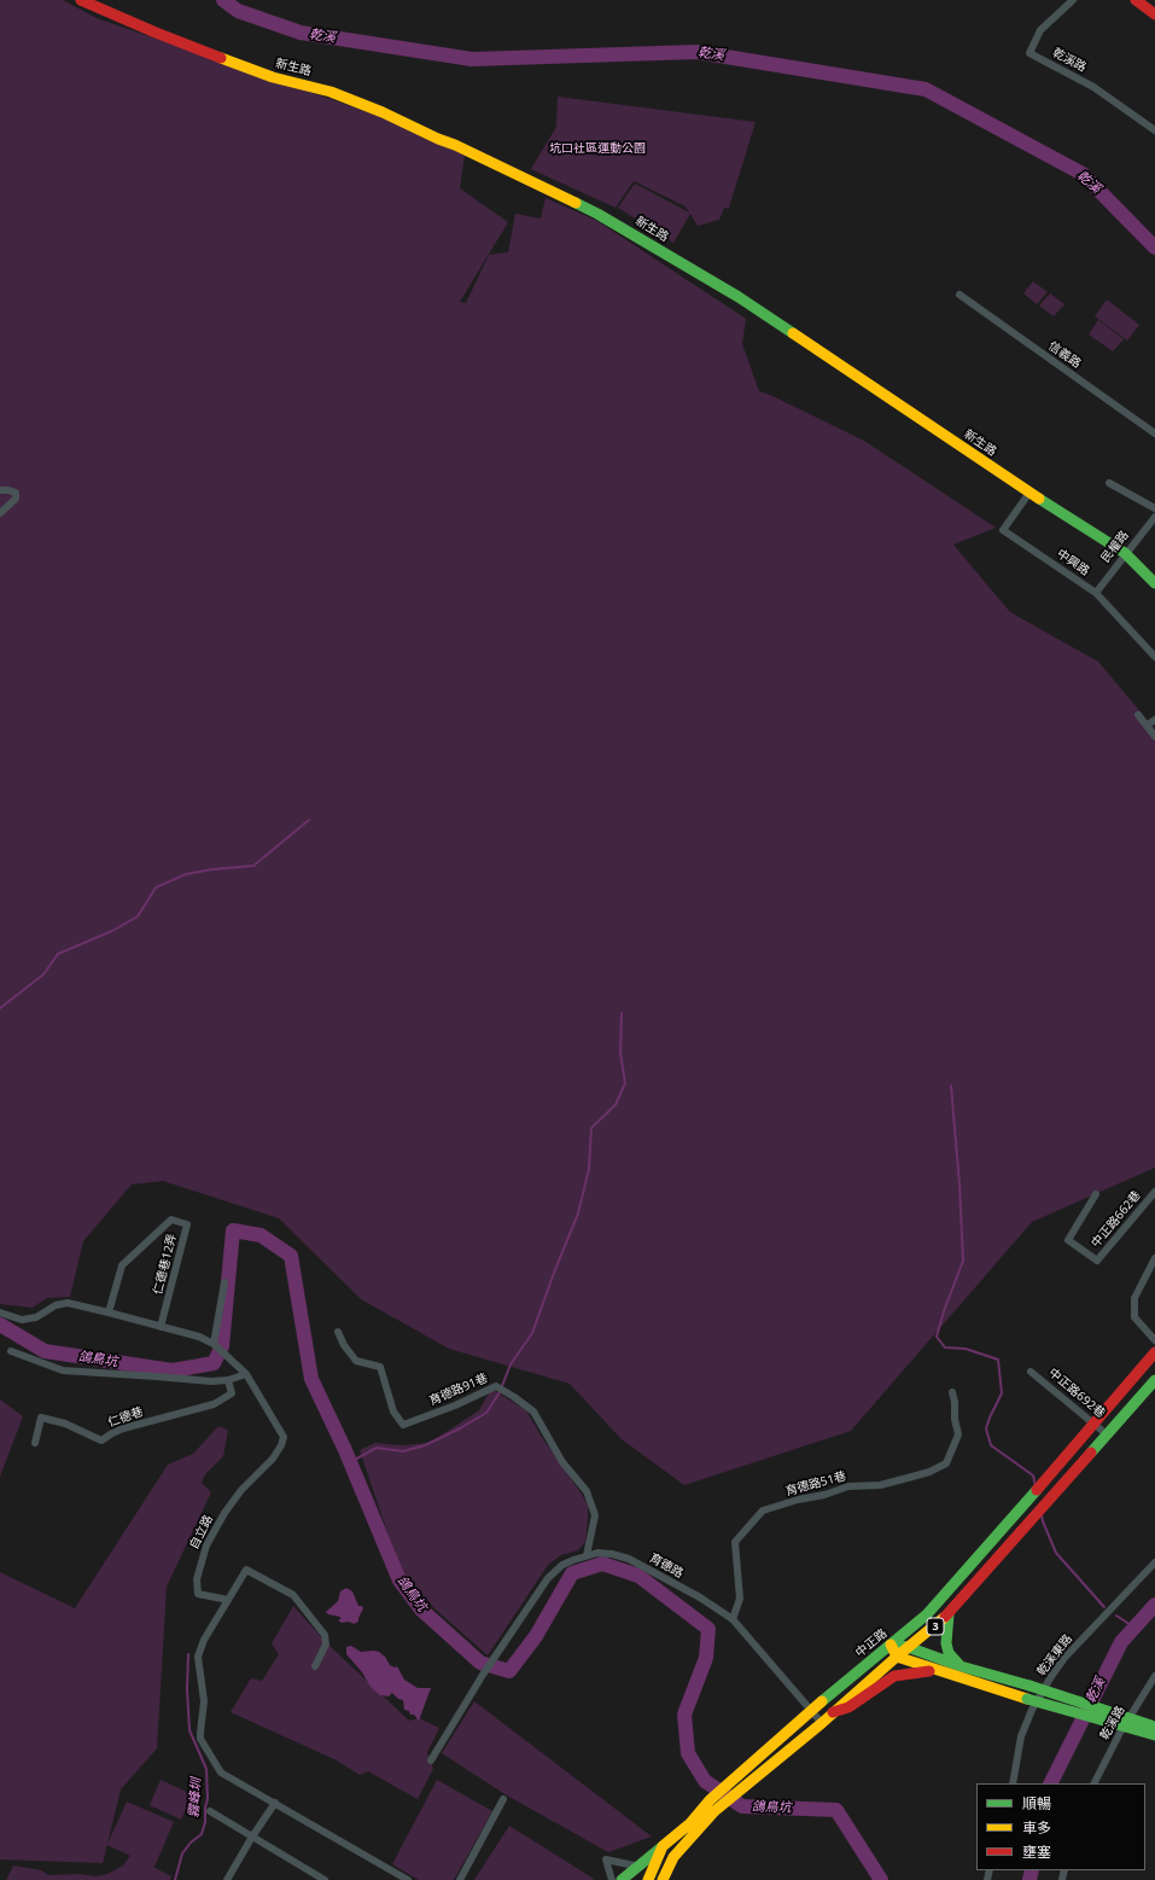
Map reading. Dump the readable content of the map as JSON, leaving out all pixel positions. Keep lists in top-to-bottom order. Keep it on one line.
{"streets":{"main road":["新生路","3","中正路"],"street":["乾溪路","信義路","民權路","中興路","中正路662巷","仁德巷12弄","育德路91巷","中正路692巷","仁德巷","育德路51巷","自立路","育德路","乾溪東路"]},"crossings":[["新生路","民權路"],["新生路","中興路"],["民權路","中興路"],["育德路91巷","育德路"],["中正路692巷","3"],["中正路692巷","中正路"],["育德路51巷","育德路"],["育德路","3"],["育德路","中正路"],["3","中正路"]],"water":["乾溪","鴿鳥坑","霧峰圳"],"parks":["坑口社區運動公園"],"legend":["順暢","車多","壅塞"]}
